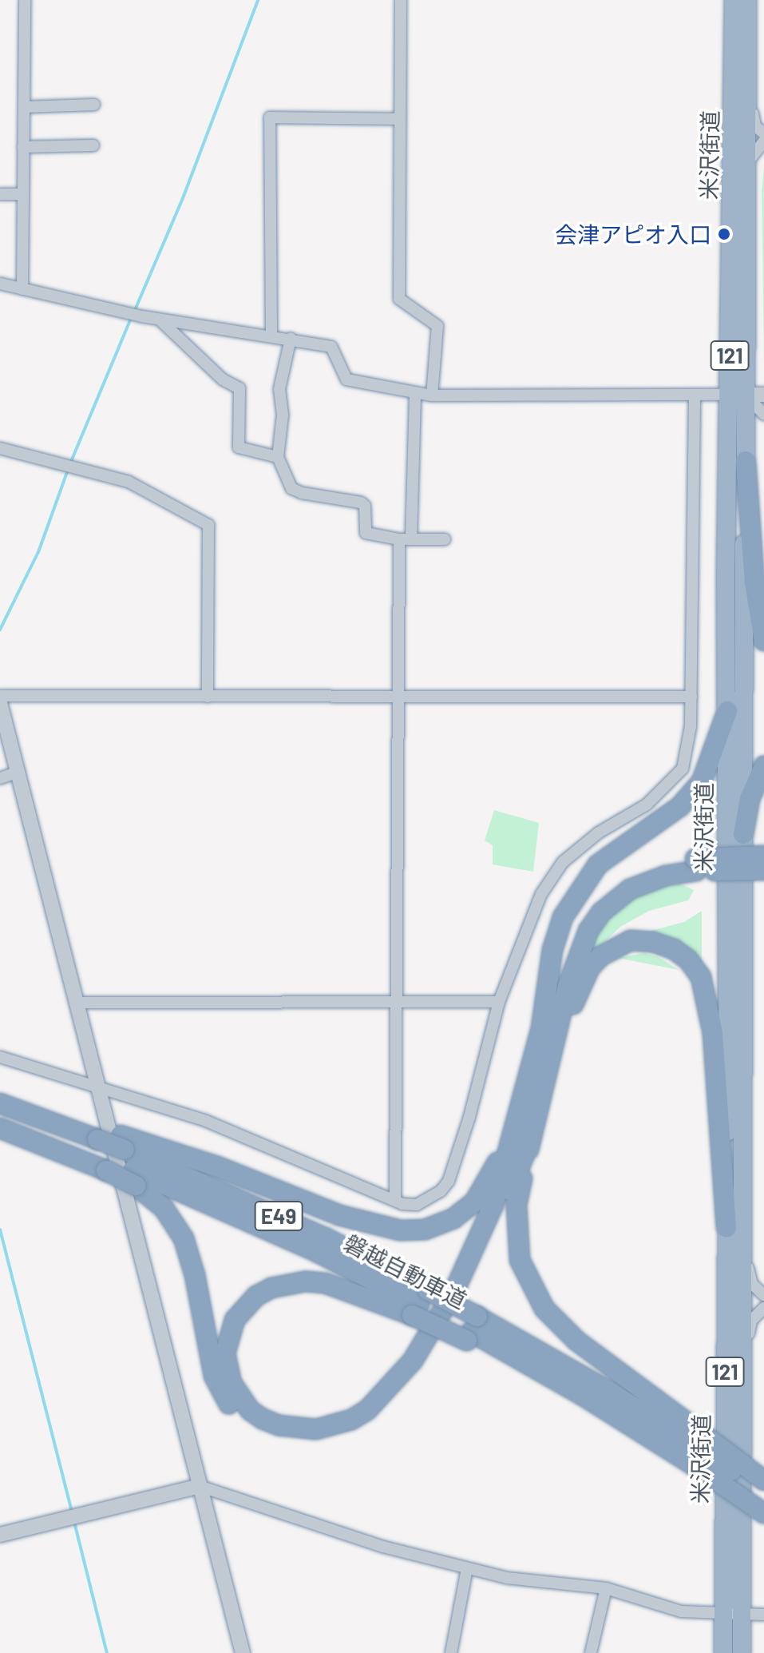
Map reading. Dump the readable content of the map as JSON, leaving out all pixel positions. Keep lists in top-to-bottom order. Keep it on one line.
{"streets":{"highway":["米沢街道","121","E49","磐越自動車道"]},"places":["会津アピオ入口"]}
